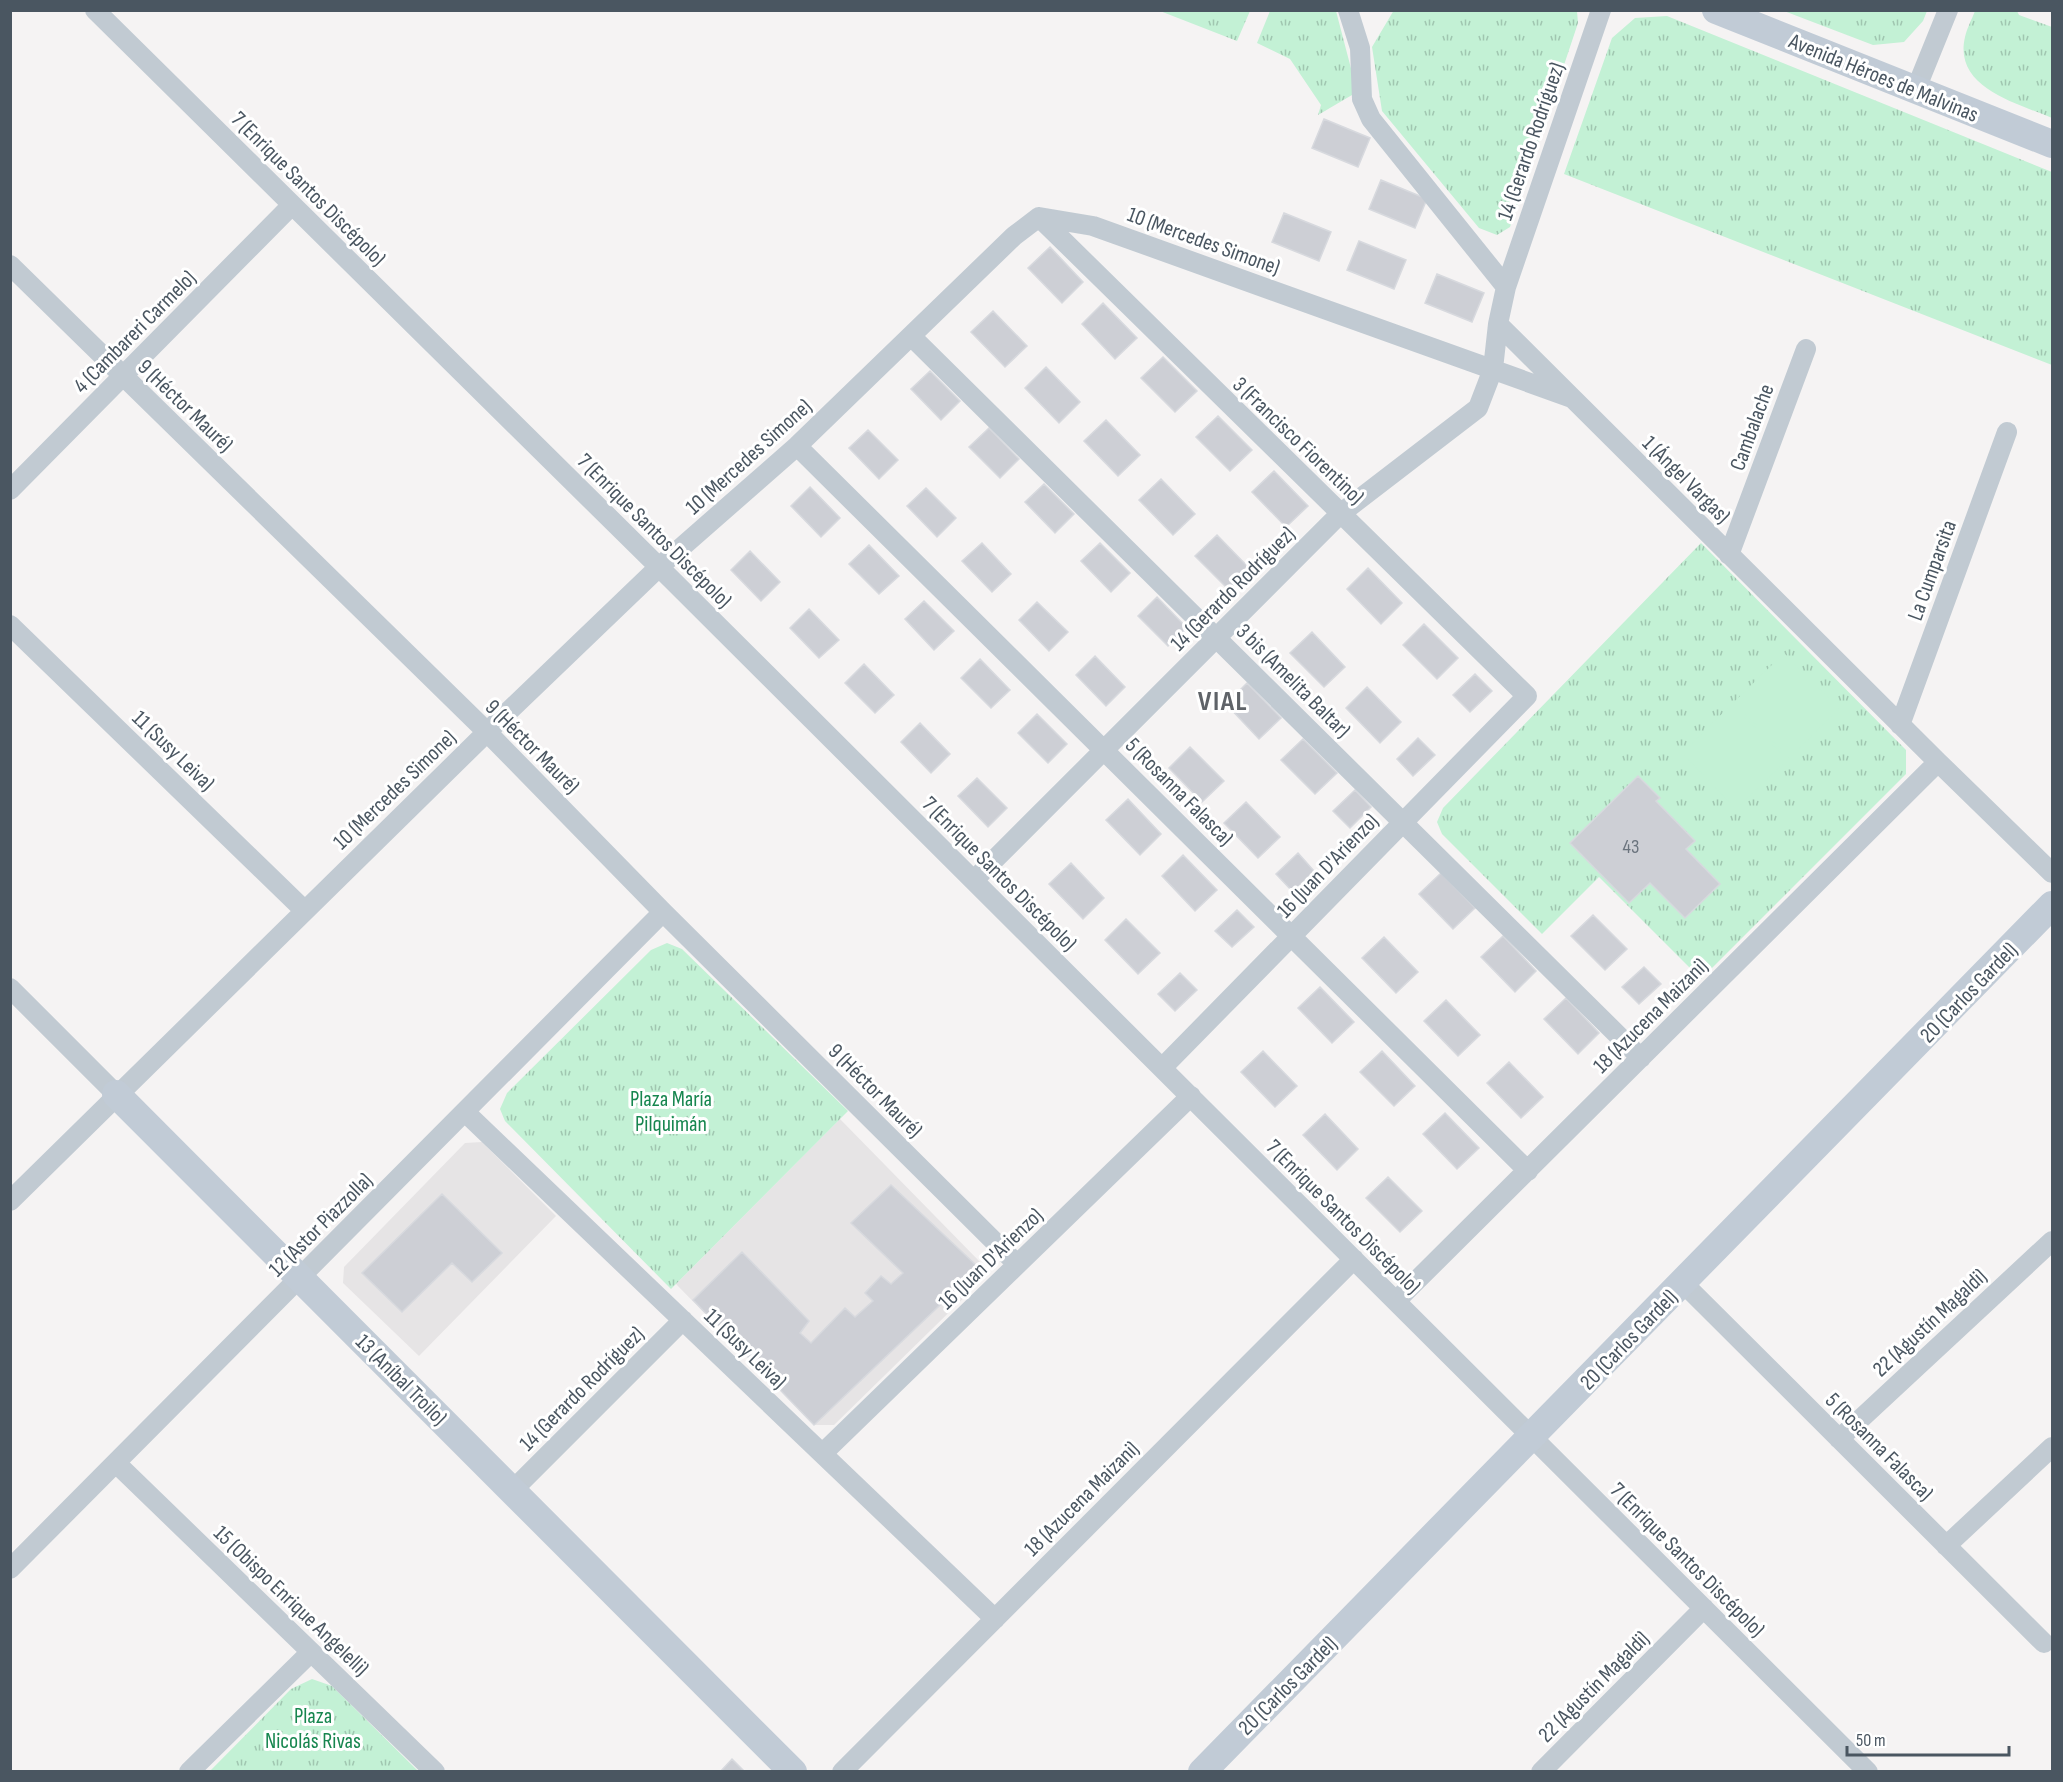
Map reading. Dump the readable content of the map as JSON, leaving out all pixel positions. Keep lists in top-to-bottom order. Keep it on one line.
{"streets":{"street":["Avenida Héroes de Malvinas","14 (Gerardo Rodríguez)","7 (Enrique Santos Discépolo)","10 (Mercedes Simone)","4 (Cambareri Carmelo)","9 (Héctor Mauré)","Cambalache","3 (Francisco Fiorentino)","1 (Ángel Vargas)","La Cumparsita","3 bis (Amelita Baltar)","11 (Susy Leiva)","5 (Rosanna Falasca)","16 (Juan D'Arienzo)","20 (Carlos Gardel)","18 (Azucena Maizani)","12 (Astor Piazzolla)","22 (Agustín Magaldi)","13 (Aníbal Troilo)","15 (Obispo Enrique Angelelli)"]},"crossings":[["14 (Gerardo Rodríguez)","7 (Enrique Santos Discépolo)"],["14 (Gerardo Rodríguez)","10 (Mercedes Simone)"],["14 (Gerardo Rodríguez)","3 (Francisco Fiorentino)"],["14 (Gerardo Rodríguez)","1 (Ángel Vargas)"],["14 (Gerardo Rodríguez)","3 bis (Amelita Baltar)"],["14 (Gerardo Rodríguez)","11 (Susy Leiva)"],["14 (Gerardo Rodríguez)","5 (Rosanna Falasca)"],["14 (Gerardo Rodríguez)","13 (Aníbal Troilo)"],["7 (Enrique Santos Discépolo)","10 (Mercedes Simone)"],["7 (Enrique Santos Discépolo)","4 (Cambareri Carmelo)"],["7 (Enrique Santos Discépolo)","16 (Juan D'Arienzo)"],["7 (Enrique Santos Discépolo)","20 (Carlos Gardel)"],["7 (Enrique Santos Discépolo)","18 (Azucena Maizani)"],["7 (Enrique Santos Discépolo)","22 (Agustín Magaldi)"],["10 (Mercedes Simone)","9 (Héctor Mauré)"],["10 (Mercedes Simone)","3 (Francisco Fiorentino)"],["10 (Mercedes Simone)","1 (Ángel Vargas)"],["10 (Mercedes Simone)","3 bis (Amelita Baltar)"],["10 (Mercedes Simone)","11 (Susy Leiva)"],["10 (Mercedes Simone)","5 (Rosanna Falasca)"],["10 (Mercedes Simone)","13 (Aníbal Troilo)"],["4 (Cambareri Carmelo)","9 (Héctor Mauré)"],["9 (Héctor Mauré)","16 (Juan D'Arienzo)"],["9 (Héctor Mauré)","12 (Astor Piazzolla)"],["Cambalache","1 (Ángel Vargas)"],["3 (Francisco Fiorentino)","16 (Juan D'Arienzo)"],["1 (Ángel Vargas)","La Cumparsita"],["1 (Ángel Vargas)","18 (Azucena Maizani)"],["3 bis (Amelita Baltar)","16 (Juan D'Arienzo)"],["3 bis (Amelita Baltar)","18 (Azucena Maizani)"],["11 (Susy Leiva)","16 (Juan D'Arienzo)"],["11 (Susy Leiva)","18 (Azucena Maizani)"],["11 (Susy Leiva)","12 (Astor Piazzolla)"],["5 (Rosanna Falasca)","16 (Juan D'Arienzo)"],["5 (Rosanna Falasca)","20 (Carlos Gardel)"],["5 (Rosanna Falasca)","18 (Azucena Maizani)"],["5 (Rosanna Falasca)","22 (Agustín Magaldi)"],["12 (Astor Piazzolla)","13 (Aníbal Troilo)"],["12 (Astor Piazzolla)","15 (Obispo Enrique Angelelli)"]],"districts":["VIAL"],"parks":["Plaza María Pilquimán","Plaza Nicolás Rivas"],"house_numbers":["43"],"scale_bar":"50 m"}
